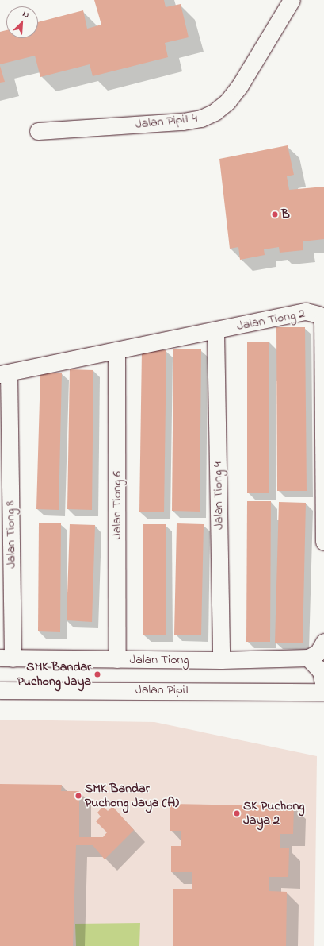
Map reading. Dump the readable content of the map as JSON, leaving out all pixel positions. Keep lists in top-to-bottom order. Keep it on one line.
{"streets":{"street":["Jalan Pipit 4","Jalan Tiong 2","Jalan Tiong 4","Jalan Tiong 6","Jalan Tiong 8","Jalan Tiong","Jalan Pipit"]},"crossings":[["Jalan Tiong 2","Jalan Tiong 4"],["Jalan Tiong 2","Jalan Tiong 6"],["Jalan Tiong 2","Jalan Tiong 8"],["Jalan Tiong 4","Jalan Tiong"],["Jalan Tiong 6","Jalan Tiong"],["Jalan Tiong 8","Jalan Tiong"]],"places":["B","SMK Bandar Puchong Jaya","SMK Bandar Puchong Jaya (A)","SK Puchong Jaya 2"],"north":"top right"}
